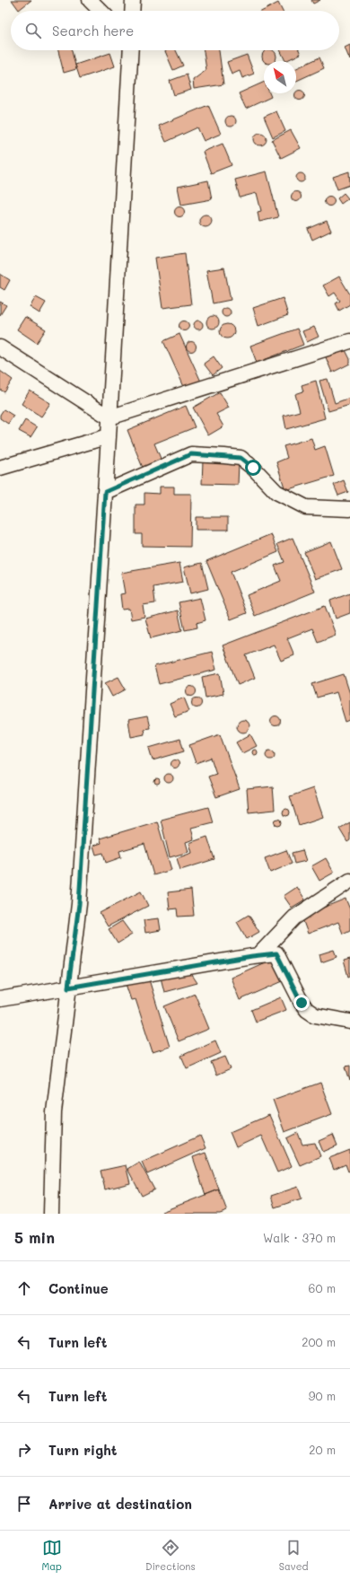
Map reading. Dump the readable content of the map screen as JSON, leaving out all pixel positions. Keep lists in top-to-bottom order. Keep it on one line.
{"north":"top left","page":{"search":"Search here","heading":["5 min","Walk · 370 m"],"list":[["Continue","60 m"],["Turn left","200 m"],["Turn left","90 m"],["Turn right","20 m"],"Arrive at destination"],"nav":["Map","Directions","Saved"]}}
